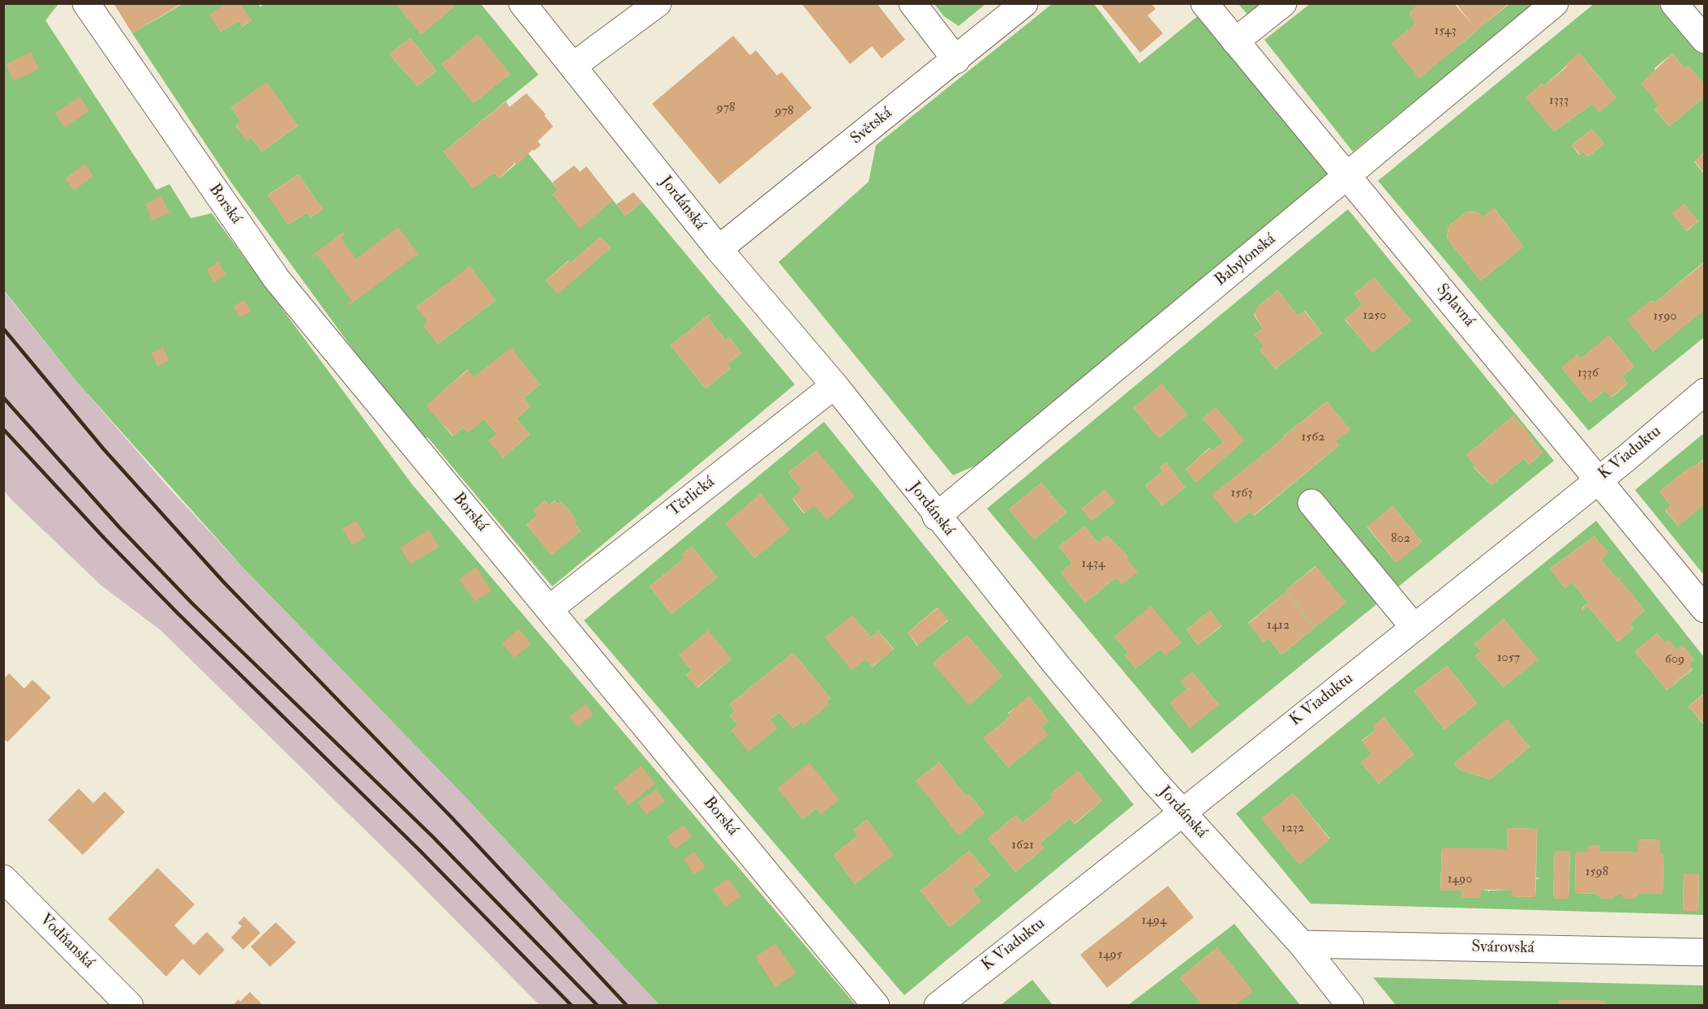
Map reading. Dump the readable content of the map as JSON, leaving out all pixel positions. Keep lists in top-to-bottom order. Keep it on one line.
{"streets":{"street":["Světská","Jordánská","Borská","Babylonská","Splavná","K Viaduktu","Těrlická","Vodňanská","Svárovská"]},"crossings":[["Světská","Jordánská"],["Jordánská","Babylonská"],["Jordánská","K Viaduktu"],["Jordánská","Těrlická"],["Jordánská","Svárovská"],["Borská","Těrlická"],["Babylonská","Splavná"],["Splavná","K Viaduktu"]],"house_numbers":["1543","1333","978","978","1250","1590","1336","1562","1563","802","1434","1412","1057","609","1232","1621","1598","1490","1494","1495"]}
